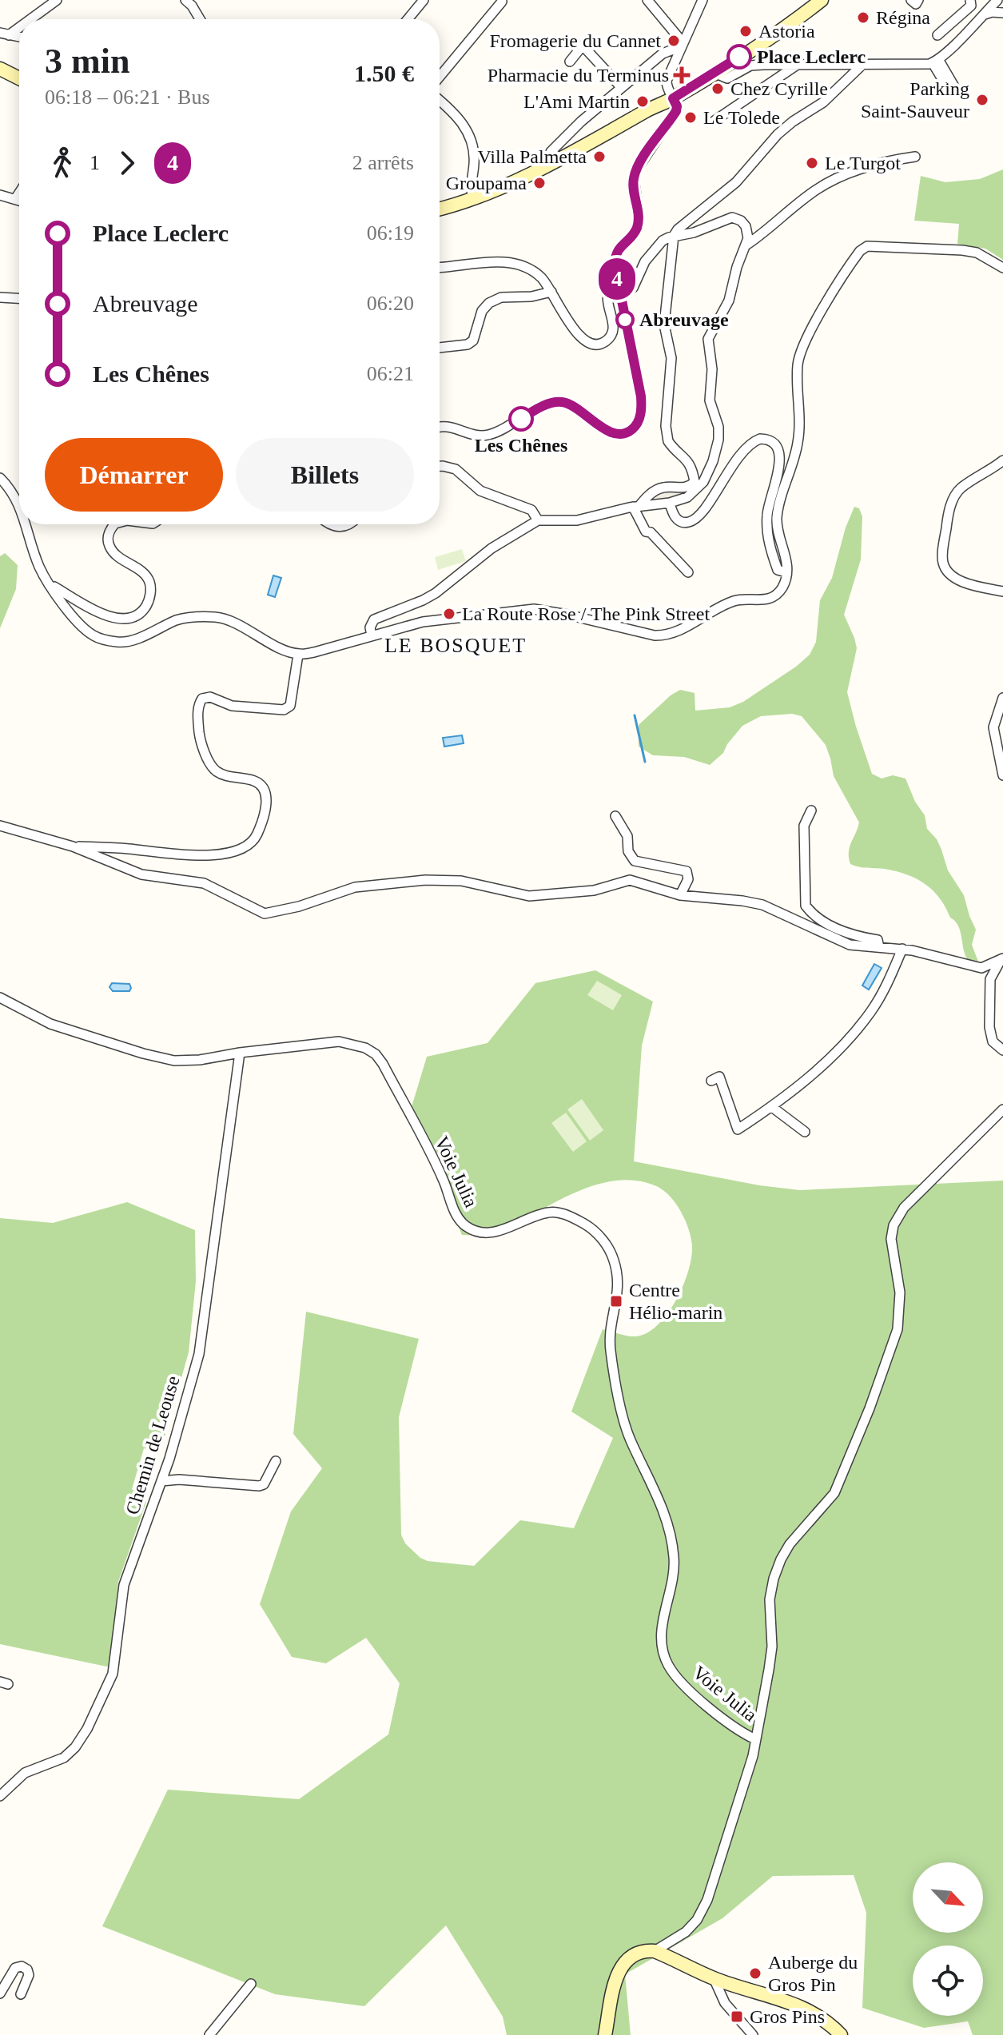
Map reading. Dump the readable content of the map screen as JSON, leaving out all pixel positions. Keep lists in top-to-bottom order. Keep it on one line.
{"streets":{"street":["Voie Julia","Chemin de Leouse"]},"crossings":[["Voie Julia","Chemin de Leouse"]],"districts":["LE BOSQUET"],"places":{"other":["Régina","Astoria","Fromagerie du Cannet","Place Leclerc","Chez Cyrille","Parking Saint-Sauveur","L'Ami Martin","Le Tolede","Villa Palmetta","Le Turgot","Groupama","Abreuvage","Les Chênes","La Route Rose / The Pink Street","Auberge du Gros Pin"],"health":["Pharmacie du Terminus"],"transit":["Centre Hélio-marin","Gros Pins"]},"lines":["bus line 4"],"north":"bottom right","page":{"on_map":"4","heading":["3 min","06:18 – 06:21 · Bus","1.50 €"],"legs":["1","4","2 arrêts"],"list":[{"name":"Place Leclerc","value":"06:19"},{"name":"Abreuvage","value":"06:20"},{"name":"Les Chênes","value":"06:21"}],"buttons":["Démarrer","Billets"]}}
